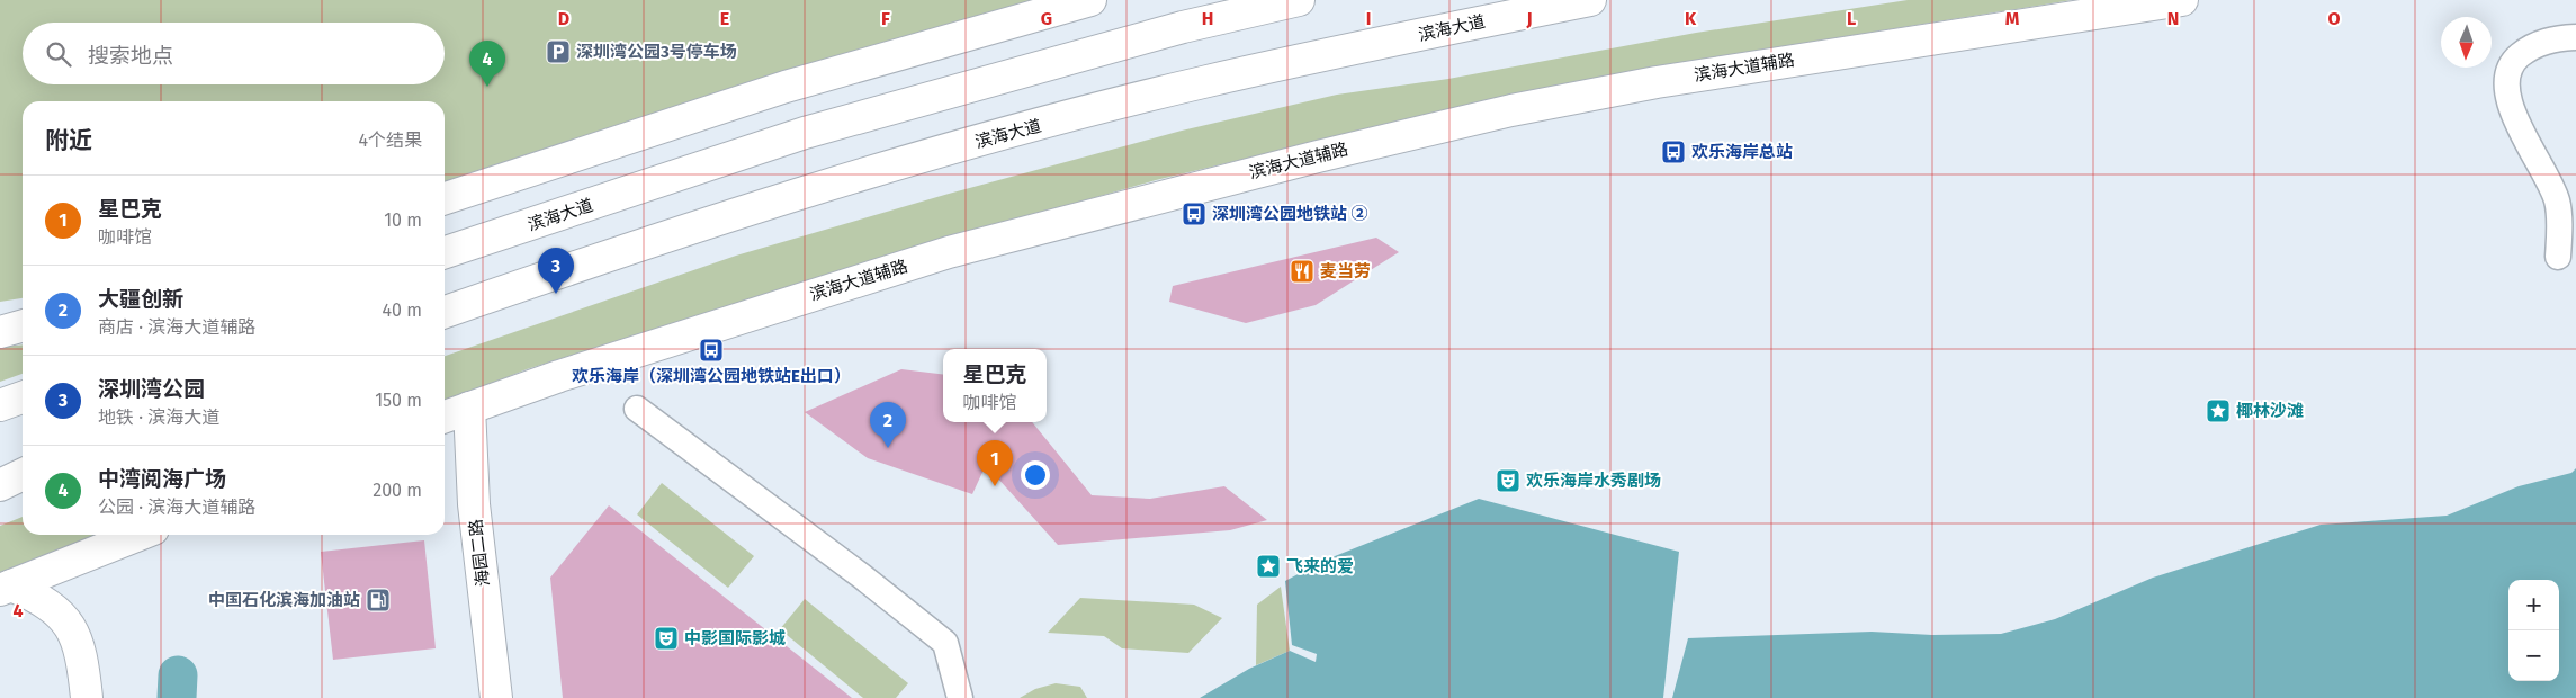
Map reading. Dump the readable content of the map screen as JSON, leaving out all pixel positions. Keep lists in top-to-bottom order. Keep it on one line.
{"streets":{"main road":["滨海大道","滨海大道辅路","海园二路"]},"crossings":[["滨海大道辅路","海园二路"]],"places":{"parking":["深圳湾公园3号停车场"],"bus stop":["欢乐海岸总站","深圳湾公园地铁站 ②","欢乐海岸（深圳湾公园地铁站E出口）"],"restaurant":["麦当劳"],"place":["椰林沙滩","飞来的爱"],"theatre":["欢乐海岸水秀剧场","中影国际影城"],"fuel station":["中国石化滨海加油站"]},"north":"bottom","page":{"search":"搜索地点","pins":["4","3","2","1"],"heading":["附近","4个结果"],"list":[{"mark":"1","name":"星巴克","note":"咖啡馆","value":"10 m"},{"mark":"2","name":"大疆创新","note":"商店 · 滨海大道辅路","value":"40 m"},{"mark":"3","name":"深圳湾公园","note":"地铁 · 滨海大道","value":"150 m"},{"mark":"4","name":"中湾阅海广场","note":"公园 · 滨海大道辅路","value":"200 m"}],"popup":["星巴克","咖啡馆"],"map_buttons":["+","−"]},"grid":{"columns":["D","E","F","G","H","I","J","K","L","M","N","O"],"rows":["4"]}}
